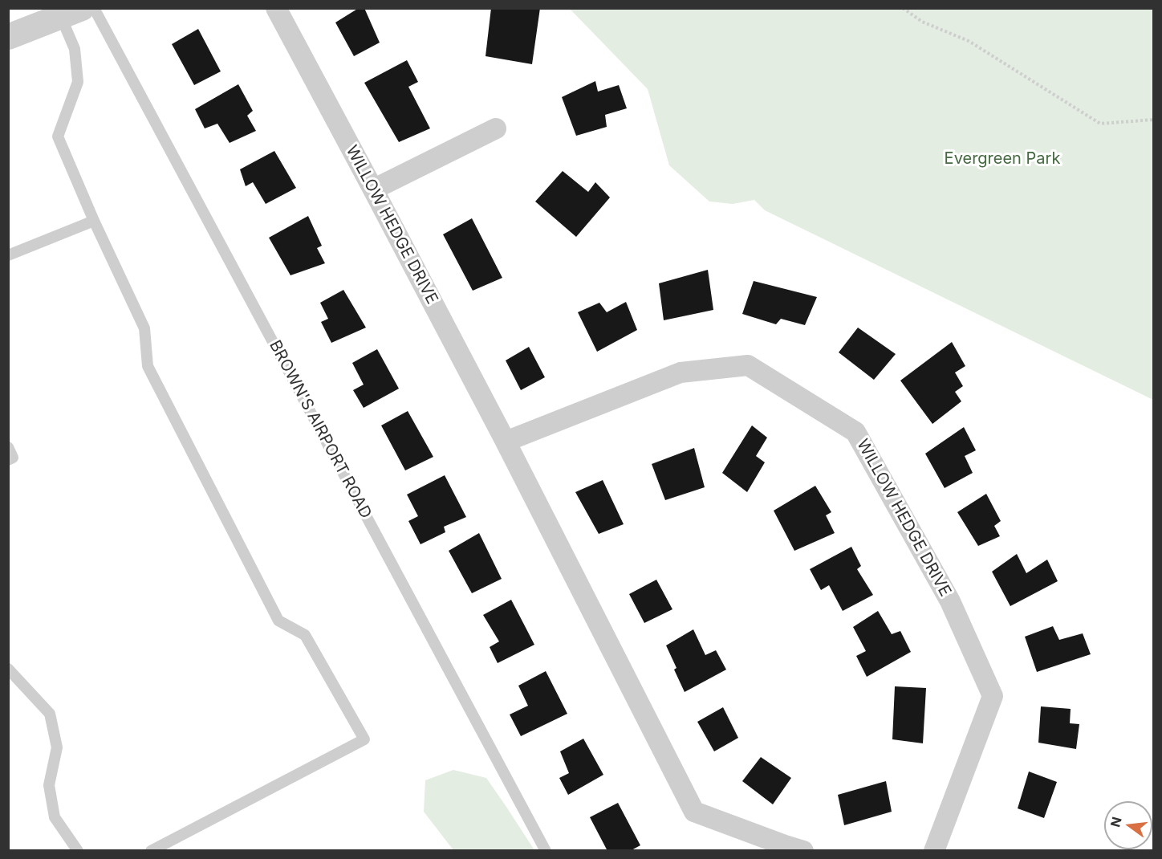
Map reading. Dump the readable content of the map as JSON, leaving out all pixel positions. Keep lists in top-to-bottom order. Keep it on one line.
{"streets":{"street":["WILLOW HEDGE DRIVE"],"lane":["BROWN'S AIRPORT ROAD"]},"parks":["Evergreen Park"],"north":"left"}
